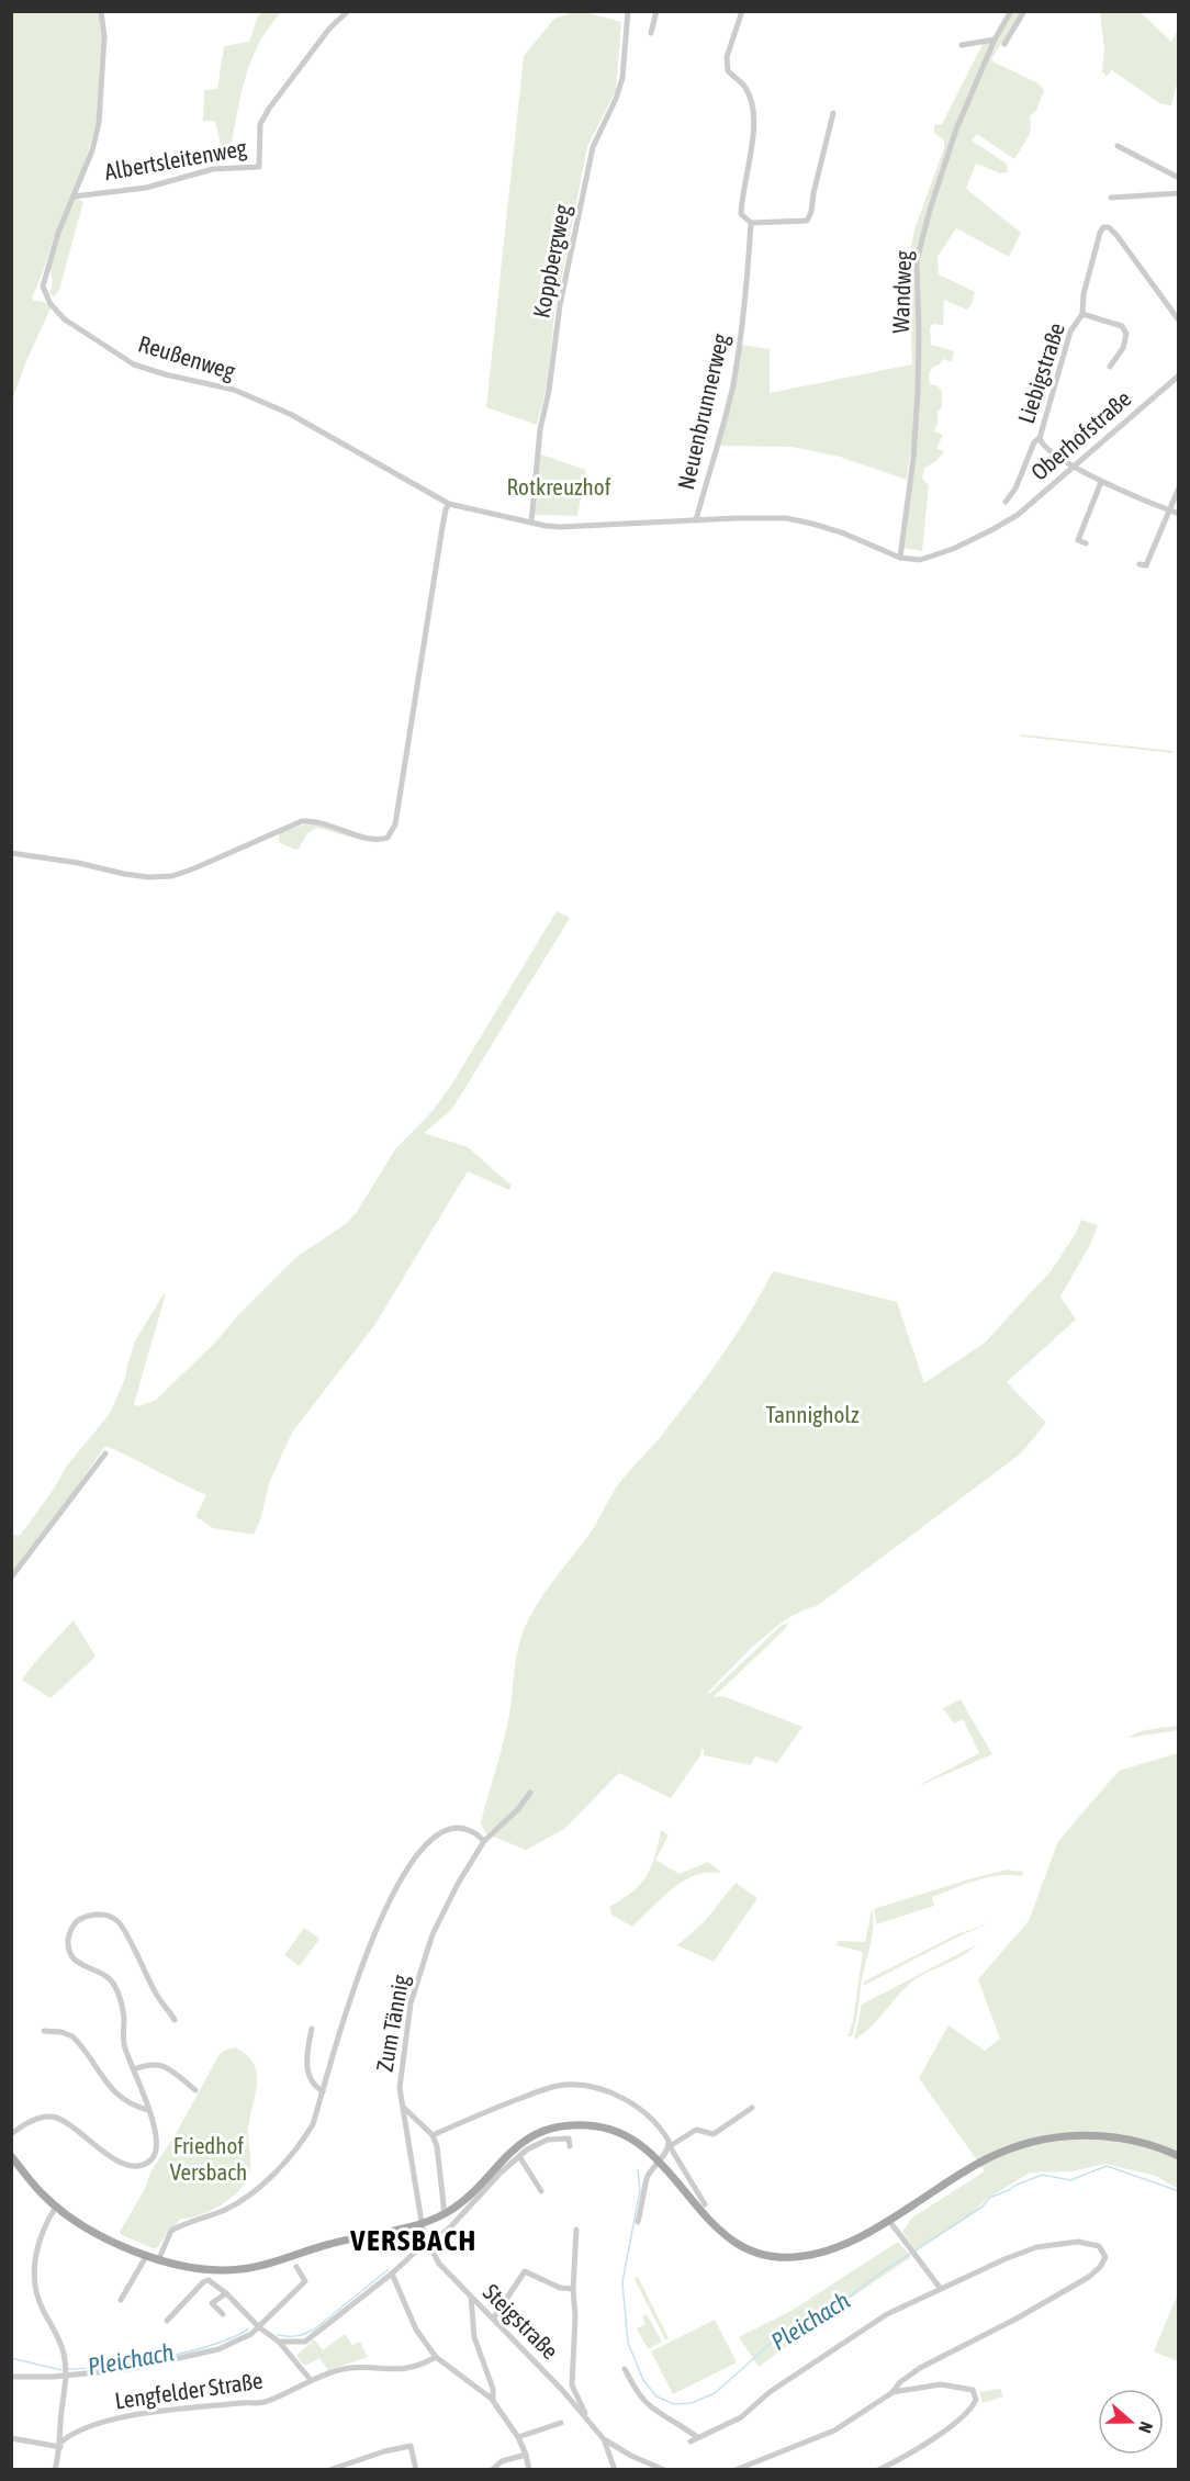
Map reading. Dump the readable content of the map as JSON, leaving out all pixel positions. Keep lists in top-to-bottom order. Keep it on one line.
{"streets":{"street":["Albertsleitenweg","Koppbergweg","Wandweg","Reußenweg","Liebigstraße","Neuenbrunnerweg","Oberhofstraße","Zum Tännig","Steigstraße","Lengfelder Straße"]},"crossings":[["Albertsleitenweg","Reußenweg"],["Wandweg","Oberhofstraße"],["Liebigstraße","Oberhofstraße"],["Zum Tännig","Steigstraße"]],"districts":["VERSBACH"],"water":["Pleichach"],"parks":["Rotkreuzhof","Tannigholz","Friedhof Versbach"],"north":"right"}
